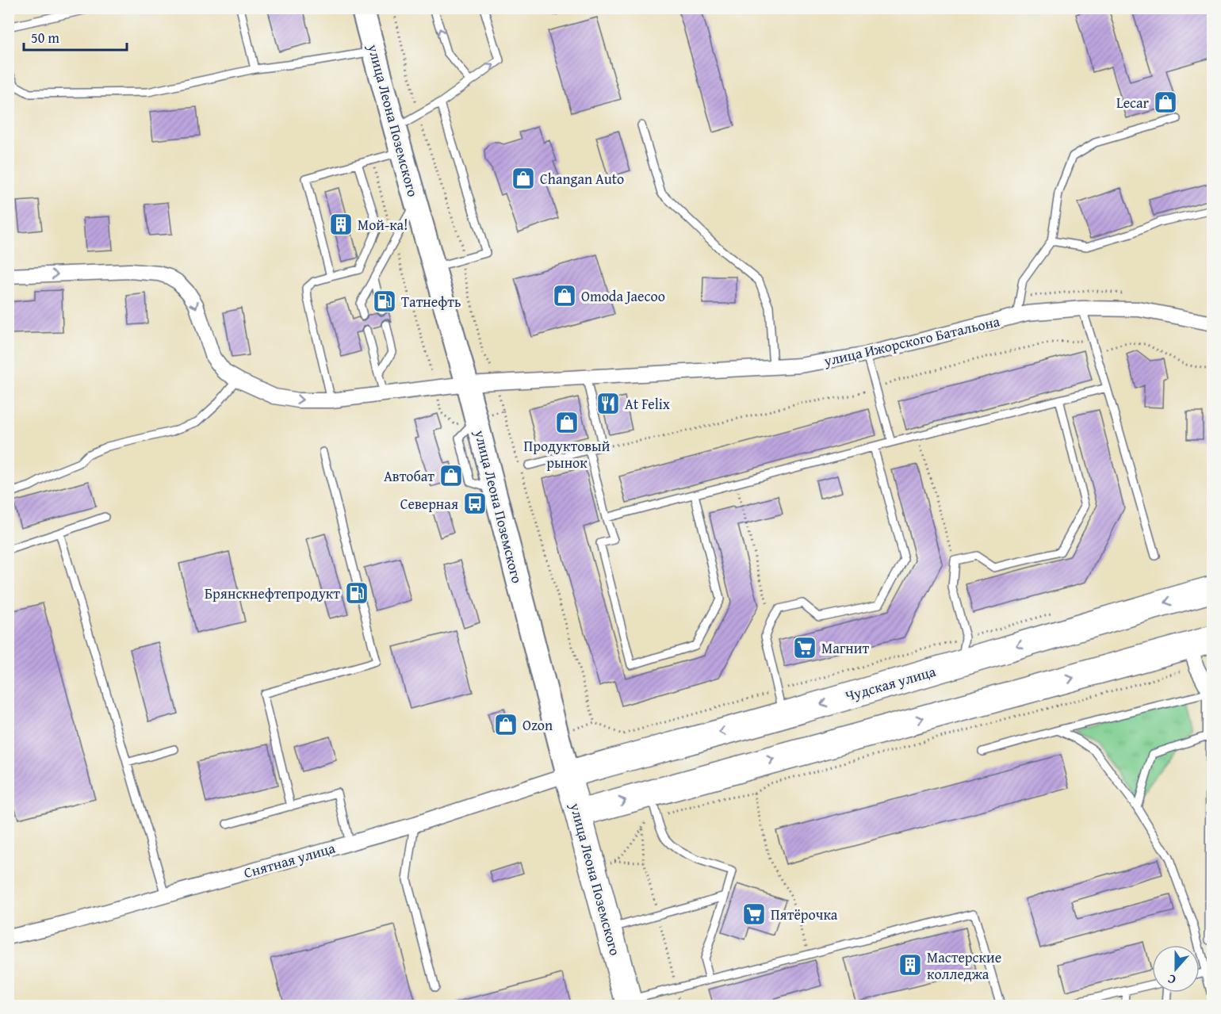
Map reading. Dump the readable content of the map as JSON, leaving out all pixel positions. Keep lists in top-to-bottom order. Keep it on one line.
{"streets":{"highway":["улица Леона Поземского","Чудская улица"],"street":["улица Ижорского Батальона","Снятная улица"]},"crossings":[["улица Леона Поземского","улица Ижорского Батальона"],["улица Леона Поземского","Чудская улица"],["улица Леона Поземского","Снятная улица"],["Чудская улица","Снятная улица"]],"places":{"shop":["Lecar","Changan Auto","Omoda Jaecoo","Продуктовый рынок","Автобат","Ozon"],"building":["Мой-ка!","Мастерские колледжа"],"fuel station":["Татнефть","Брянскнефтепродукт"],"restaurant":["At Felix"],"bus stop":["Северная"],"supermarket":["Магнит","Пятёрочка"]},"scale_bar":"50 m","north":"bottom"}
